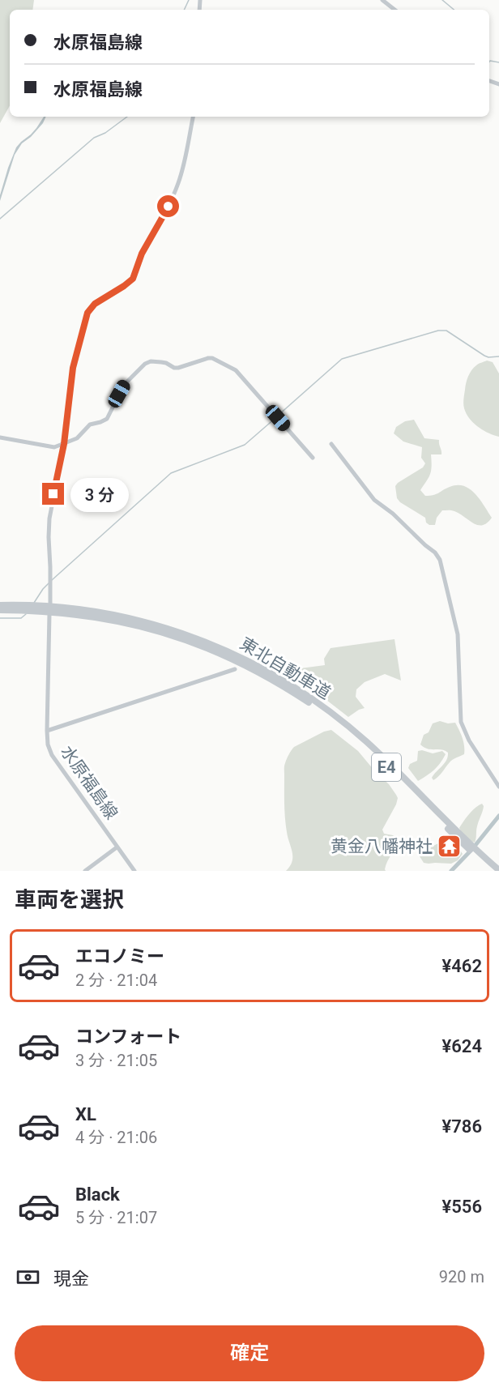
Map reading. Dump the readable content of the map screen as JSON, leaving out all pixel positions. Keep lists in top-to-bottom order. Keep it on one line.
{"streets":{"highway":["東北自動車道","E4"],"street":["水原福島線"]},"crossings":[["東北自動車道","水原福島線"]],"places":{"temple":["黄金八幡神社"]},"page":{"banner":["水原福島線","水原福島線"],"bubble":"3 分","heading":"車両を選択","list":[{"name":"エコノミー","note":"2 分 · 21:04","value":"¥462"},{"name":"コンフォート","note":"3 分 · 21:05","value":"¥624"},{"name":"XL","note":"4 分 · 21:06","value":"¥786"},{"name":"Black","note":"5 分 · 21:07","value":"¥556"}],"pay":["現金","920 m"],"buttons":"確定"}}
